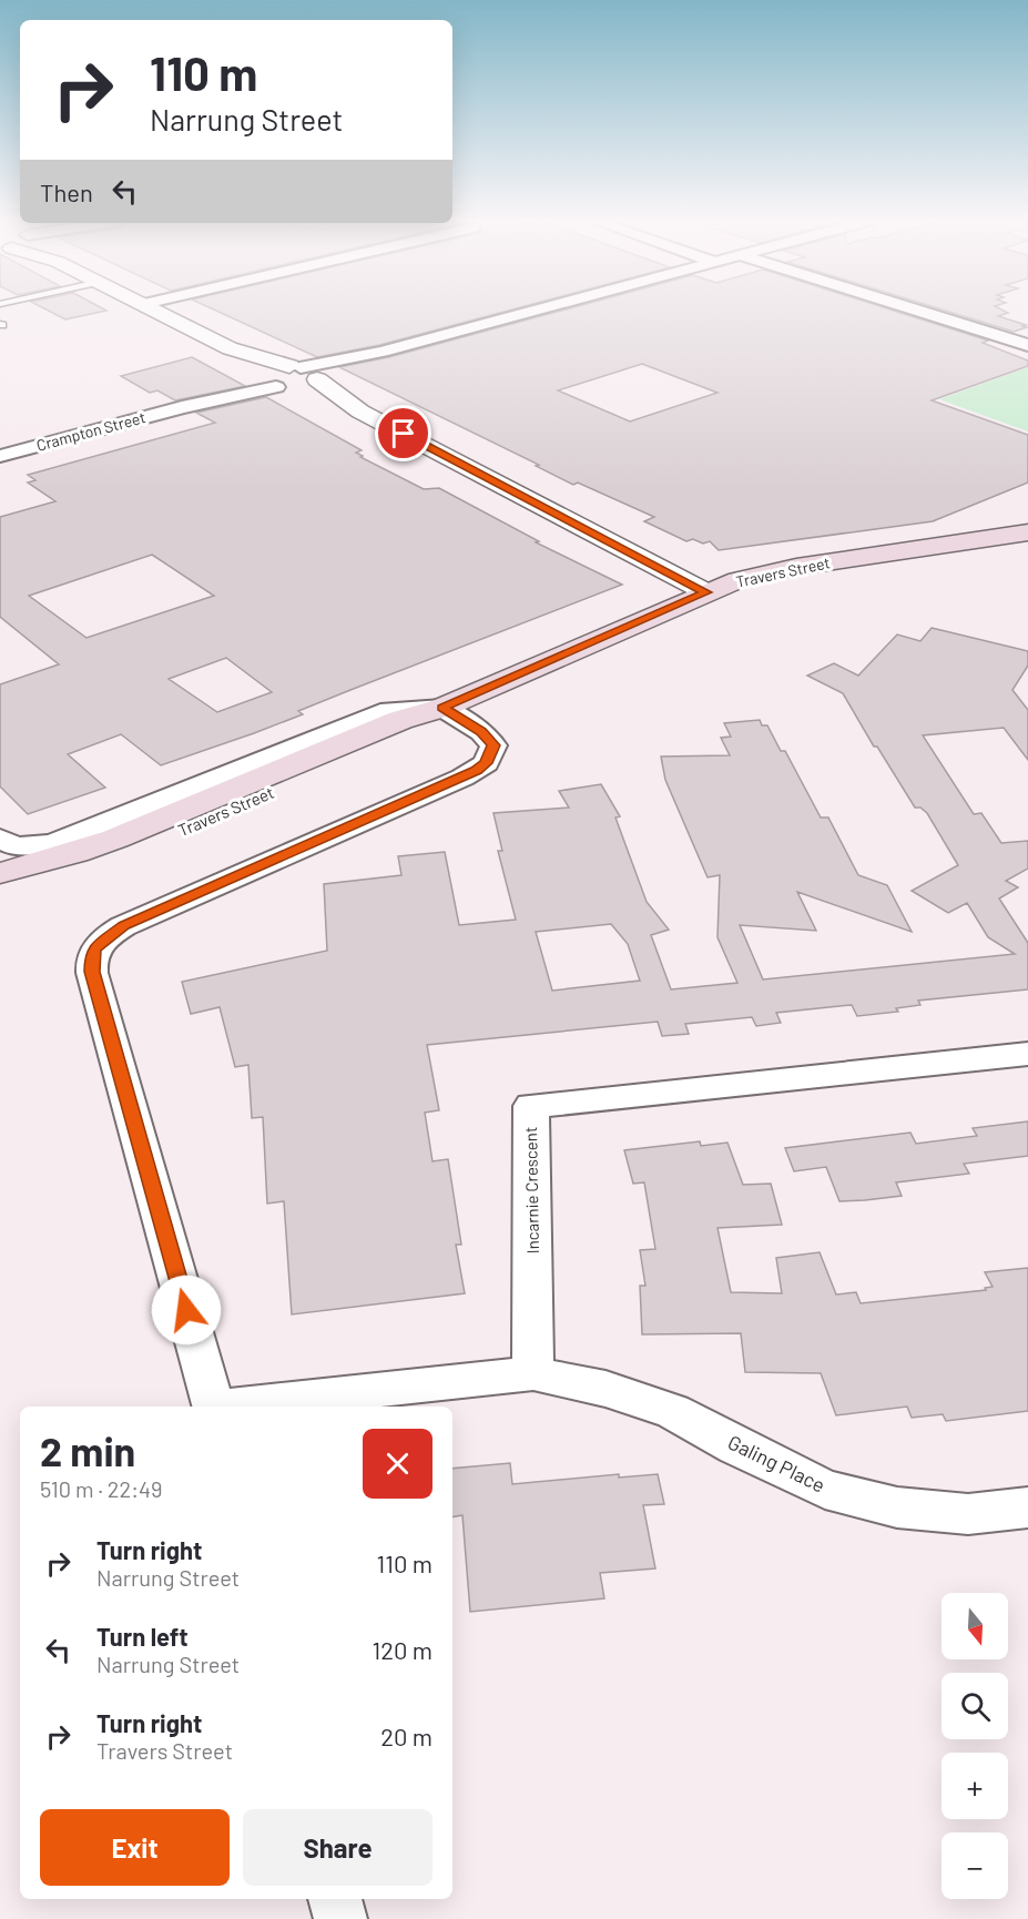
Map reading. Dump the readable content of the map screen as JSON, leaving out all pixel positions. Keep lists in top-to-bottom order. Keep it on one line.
{"streets":{"main road":["Travers Street"],"street":["Crampton Street","Incarnie Crescent","Galing Place"]},"crossings":[["Incarnie Crescent","Galing Place"]],"north":"bottom","page":{"turn":["110 m","Narrung Street"],"then":"Then","heading":["2 min","510 m · 22:49"],"list":[{"name":"Turn right","note":"Narrung Street","value":"110 m"},{"name":"Turn left","note":"Narrung Street","value":"120 m"},{"name":"Turn right","note":"Travers Street","value":"20 m"}],"map_buttons":["+","−"],"buttons":["Exit","Share"]}}
